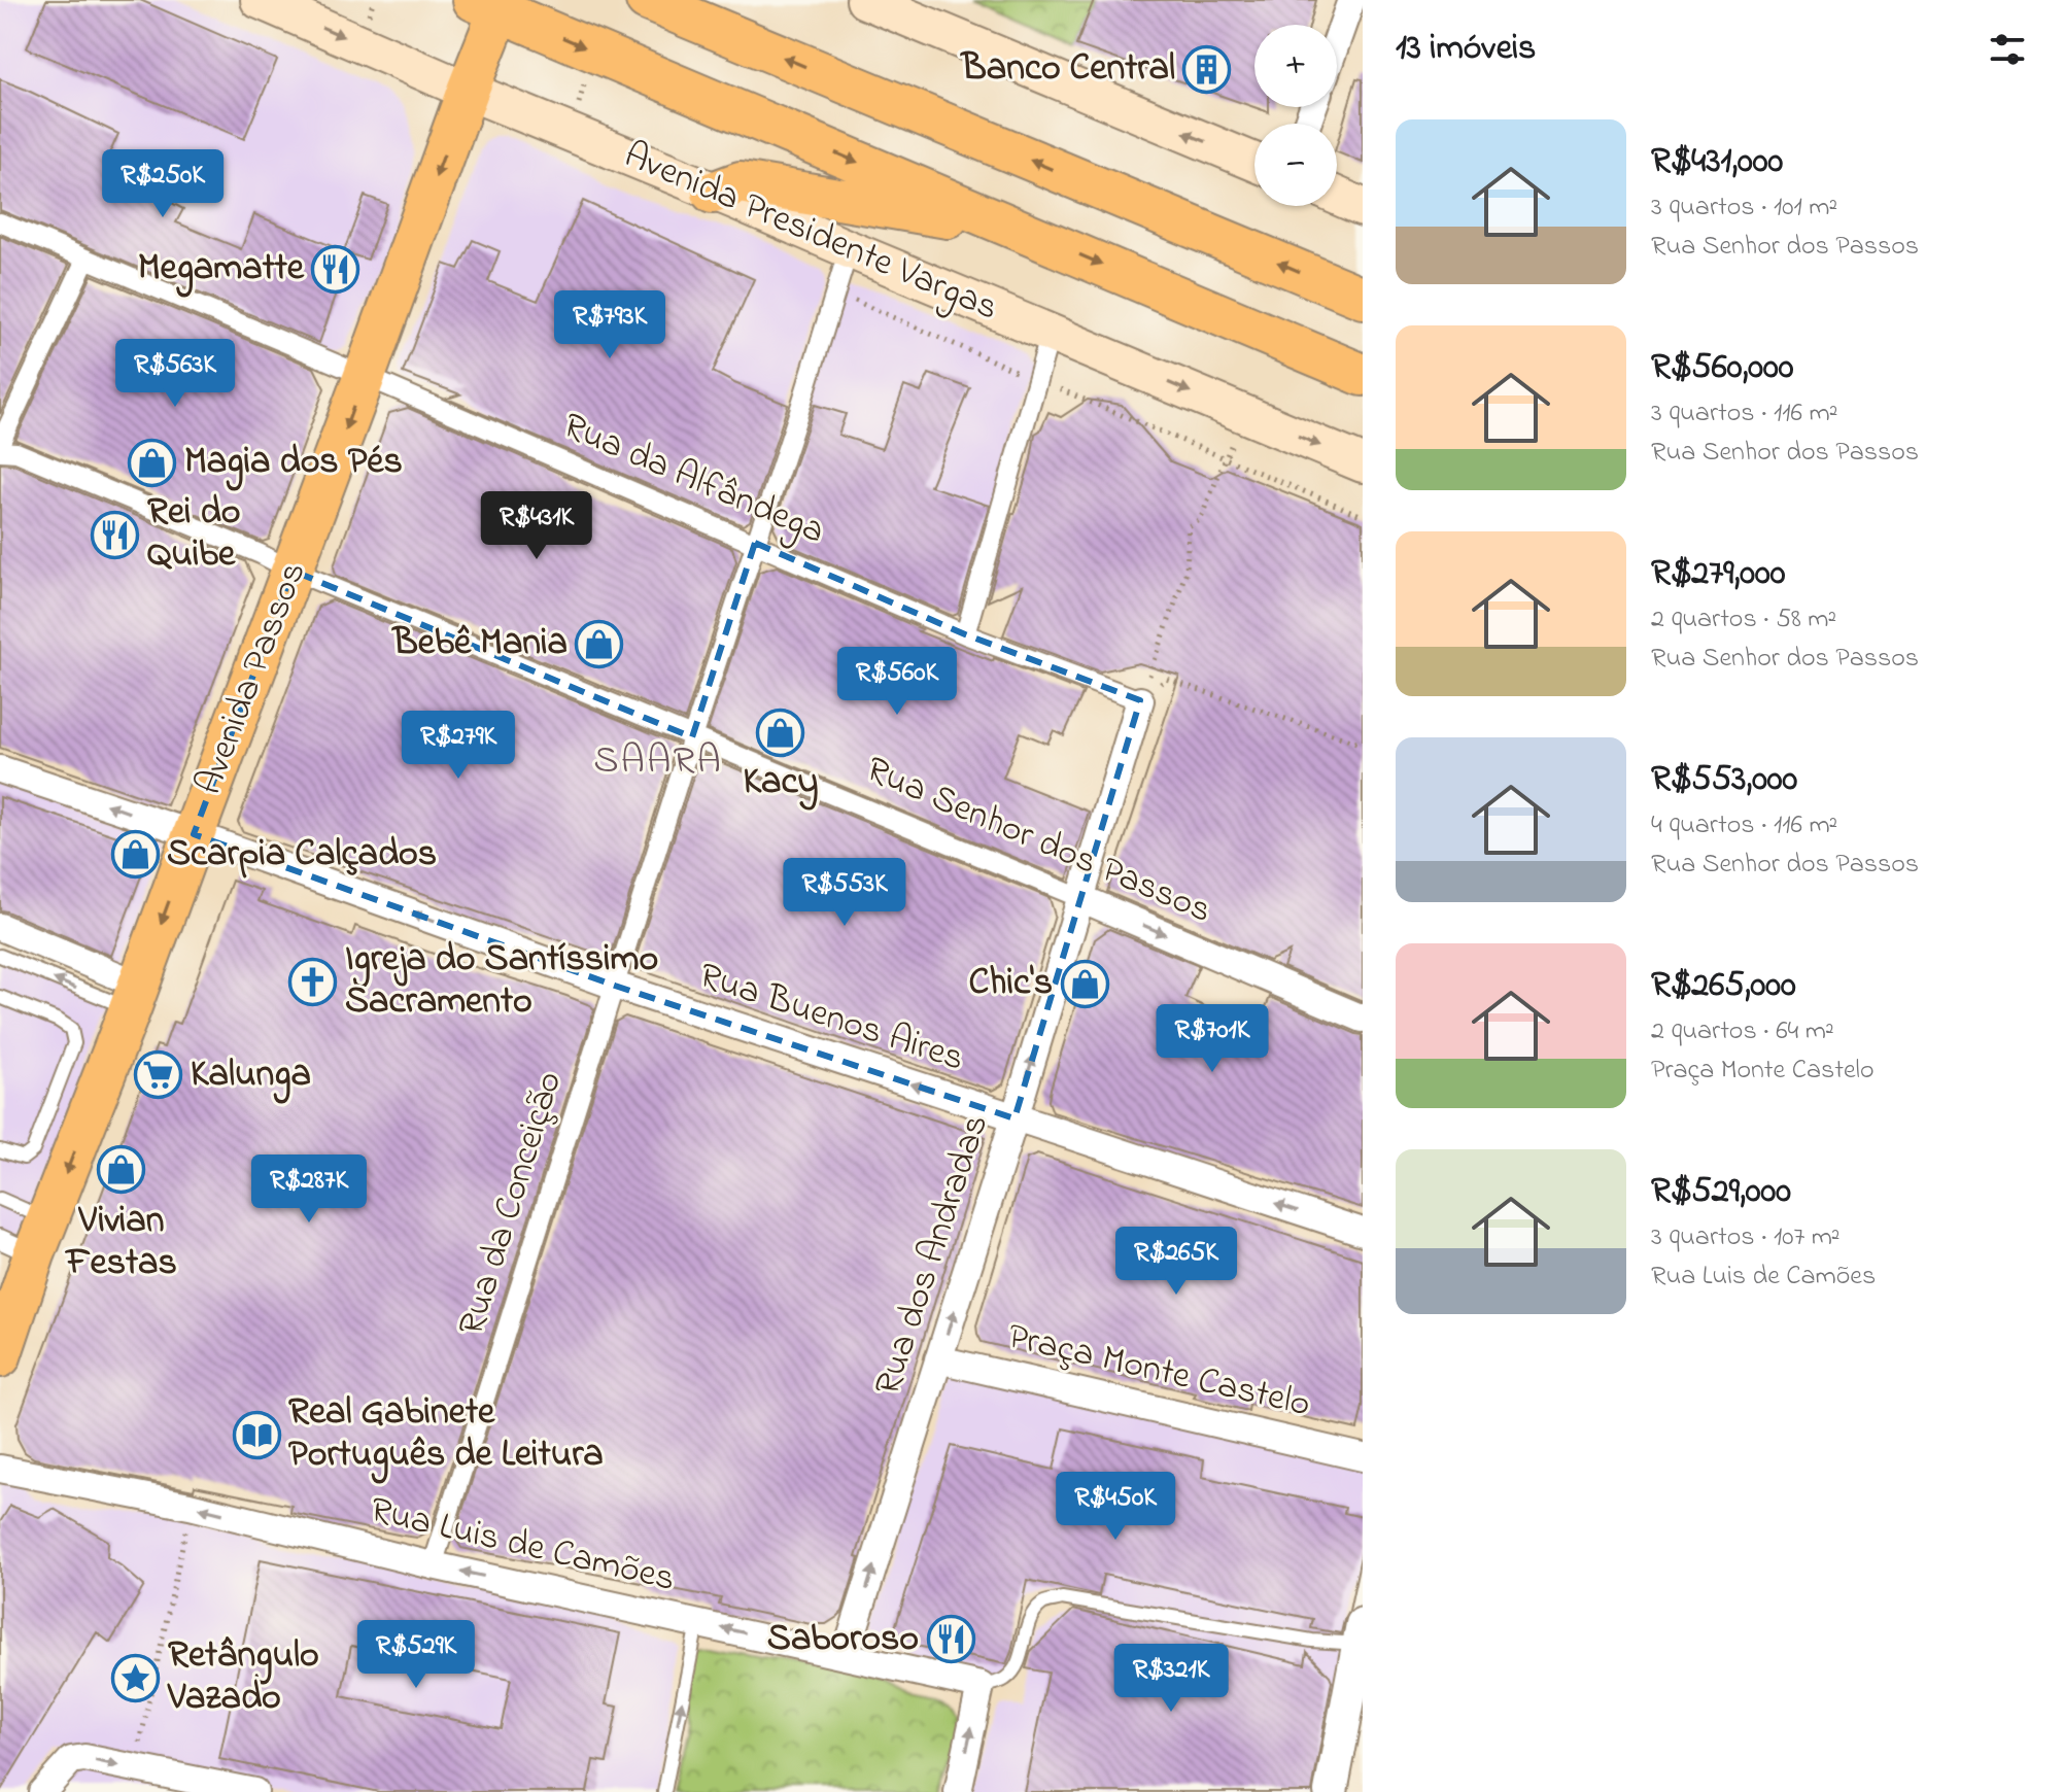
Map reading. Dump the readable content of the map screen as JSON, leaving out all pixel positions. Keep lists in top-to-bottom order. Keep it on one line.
{"streets":{"main road":["Avenida Presidente Vargas","Avenida Passos"],"street":["Rua da Alfândega","Rua Senhor dos Passos","Rua Buenos Aires","Rua da Conceição","Rua dos Andradas","Praça Monte Castelo","Rua Luis de Camões"]},"crossings":[["Avenida Presidente Vargas","Avenida Passos"],["Avenida Presidente Vargas","Rua da Conceição"],["Rua da Alfândega","Avenida Passos"],["Rua da Alfândega","Rua da Conceição"],["Rua da Alfândega","Rua dos Andradas"],["Avenida Passos","Rua Senhor dos Passos"],["Avenida Passos","Rua Buenos Aires"],["Rua Senhor dos Passos","Rua da Conceição"],["Rua Senhor dos Passos","Rua dos Andradas"],["Rua Buenos Aires","Rua da Conceição"],["Rua Buenos Aires","Rua dos Andradas"],["Rua da Conceição","Rua Luis de Camões"],["Rua dos Andradas","Praça Monte Castelo"],["Rua dos Andradas","Rua Luis de Camões"]],"one_way":["Avenida Passos","Rua Buenos Aires","Rua dos Andradas","Rua Luis de Camões"],"districts":["SAARA"],"places":{"building":["Banco Central"],"restaurant":["Megamatte","Rei do Quibe","Saboroso"],"shop":["Magia dos Pés","Bebê Mania","Kacy","Scarpia Calçados","Chic's","Vivian Festas"],"church":["Igreja do Santíssimo Sacramento"],"supermarket":["Kalunga"],"library":["Real Gabinete Português de Leitura"],"place":["Retângulo Vazado"]},"page":{"heading":"13 imóveis","map_buttons":["+","−"],"list":[{"name":"R$431,000","note":"3 quartos · 101 m² · Rua Senhor dos Passos"},{"name":"R$560,000","note":"3 quartos · 116 m² · Rua Senhor dos Passos"},{"name":"R$279,000","note":"2 quartos · 58 m² · Rua Senhor dos Passos"},{"name":"R$553,000","note":"4 quartos · 116 m² · Rua Senhor dos Passos"},{"name":"R$265,000","note":"2 quartos · 64 m² · Praça Monte Castelo"},{"name":"R$529,000","note":"3 quartos · 107 m² · Rua Luis de Camões"}],"price":["R$250K","R$793K","R$563K","R$431K","R$560K","R$279K","R$553K","R$701K","R$287K","R$265K","R$450K","R$529K","R$321K"]}}
